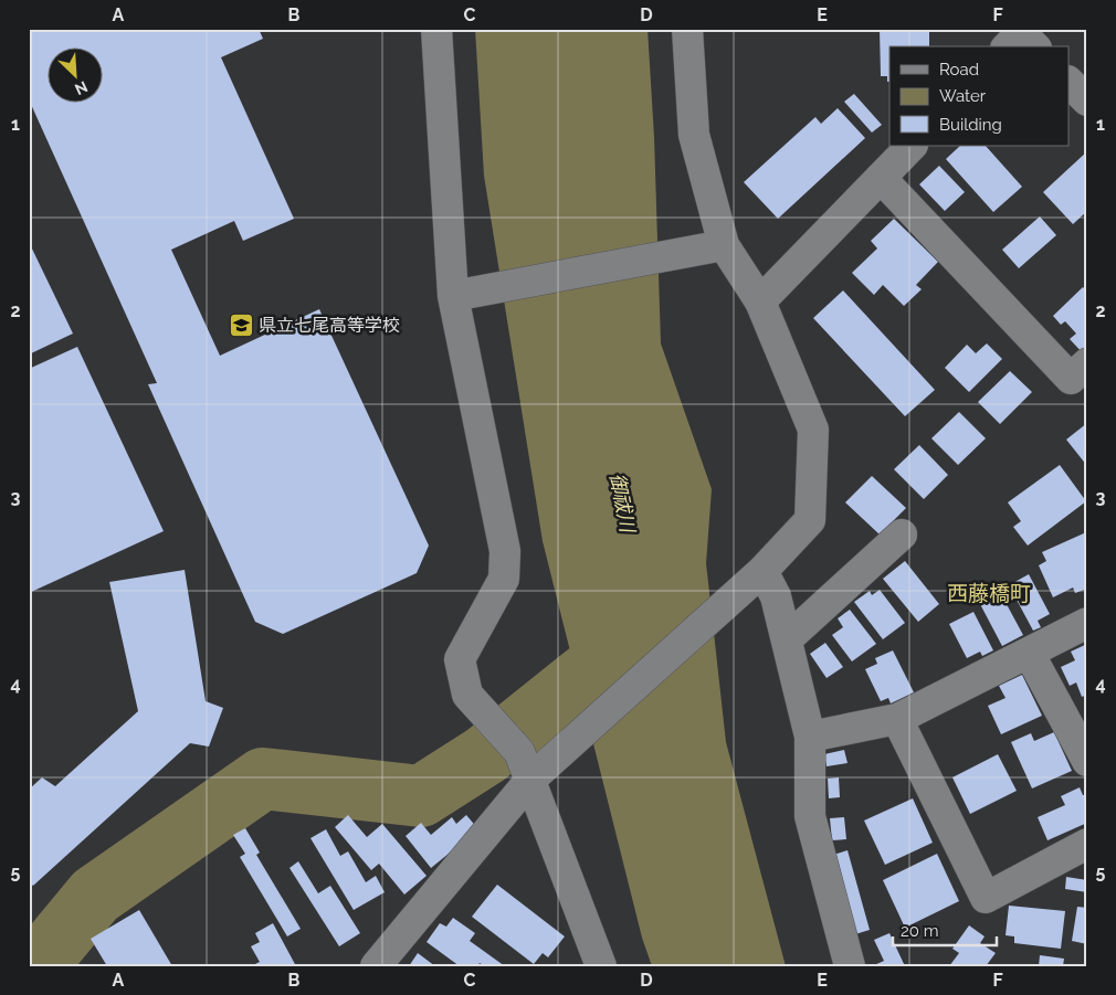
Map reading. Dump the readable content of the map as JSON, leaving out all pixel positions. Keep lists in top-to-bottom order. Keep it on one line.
{"districts":["西藤橋町"],"water":["御祓川"],"places":{"school or university":["県立七尾高等学校"]},"legend":["Road","Water","Building"],"scale_bar":"20 m","north":"bottom right","grid":{"columns":["A","B","C","D","E","F"],"rows":["1","2","3","4","5"]}}
